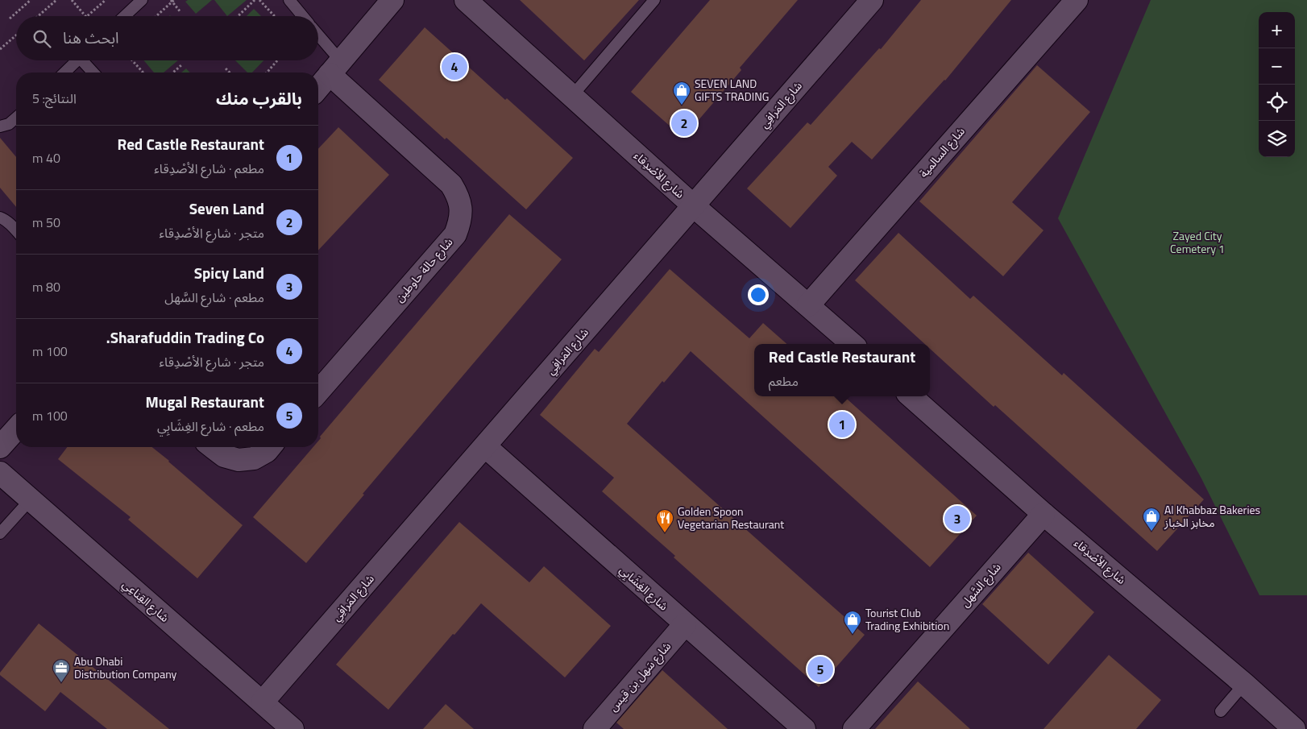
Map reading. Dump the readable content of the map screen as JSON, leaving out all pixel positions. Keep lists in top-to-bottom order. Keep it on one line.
{"streets":{"street":["شارع المَرافِي","شارع السالمية","شارع الأصْدِقاء","شارع حالة حاوطين","شارع السَّهل","شارع الغِشَابِي","شارع القِناعِي","شارع سَهل بن قيس"]},"crossings":[["شارع المَرافِي","شارع الأصْدِقاء"],["شارع المَرافِي","شارع الغِشَابِي"],["شارع المَرافِي","شارع القِناعِي"],["شارع السالمية","شارع الأصْدِقاء"],["شارع الأصْدِقاء","شارع السَّهل"],["شارع الغِشَابِي","شارع سَهل بن قيس"]],"parks":["Zayed City Cemetery 1"],"places":{"shop":["SEVEN LAND GIFTS TRADING","Al Khabbaz Bakeries مخابز الخباز","Tourist Club Trading Exhibition"],"restaurant":["Golden Spoon Vegetarian Restaurant"],"office":["Abu Dhabi Distribution Company"]},"page":{"map_buttons":["+","−"],"search":"ابحث هنا","pins":["4","2","1","3","5"],"heading":["بالقرب منك","النتائج: 5"],"list":[{"mark":"1","name":"Red Castle Restaurant","note":"مطعم · شارع الأصْدِقاء","value":"40 m"},{"mark":"2","name":"Seven Land","note":"متجر · شارع الأصْدِقاء","value":"50 m"},{"mark":"3","name":"Spicy Land","note":"مطعم · شارع السَّهل","value":"80 m"},{"mark":"4","name":"Sharafuddin Trading Co.","note":"متجر · شارع الأصْدِقاء","value":"100 m"},{"mark":"5","name":"Mugal Restaurant","note":"مطعم · شارع الغِشَابِي","value":"100 m"}],"popup":["Red Castle Restaurant","مطعم"]}}
